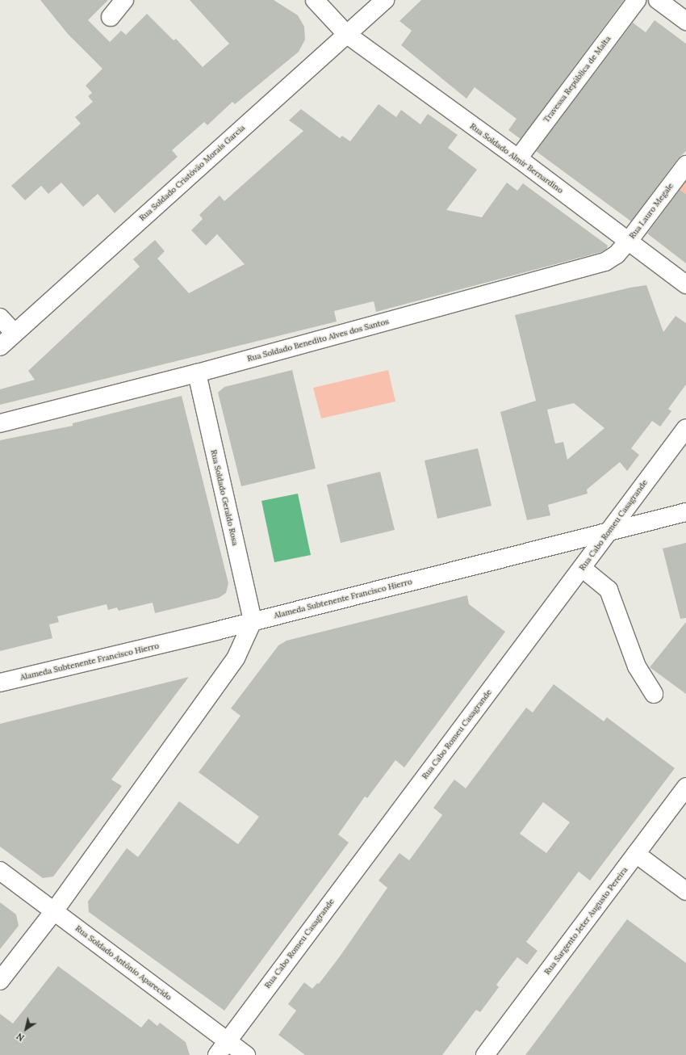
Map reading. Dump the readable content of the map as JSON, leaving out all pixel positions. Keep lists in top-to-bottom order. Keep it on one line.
{"streets":{"street":["Travessa República de Malta","Rua Soldado Almir Bernardino","Rua Soldado Cristóvão Morais Garcia","Rua Lauro Megale","Rua Soldado Benedito Alves dos Santos","Rua Soldado Geraldo Rosa","Rua Cabo Romeu Casagrande","Alameda Subtenente Francisco Hierro","Rua Sargento Jeter Augusto Pereira","Rua Soldado Antônio Aparecido"]},"crossings":[["Travessa República de Malta","Rua Soldado Almir Bernardino"],["Rua Soldado Almir Bernardino","Rua Soldado Cristóvão Morais Garcia"],["Rua Soldado Almir Bernardino","Rua Lauro Megale"],["Rua Soldado Almir Bernardino","Rua Soldado Benedito Alves dos Santos"],["Rua Lauro Megale","Rua Soldado Benedito Alves dos Santos"],["Rua Soldado Benedito Alves dos Santos","Rua Soldado Geraldo Rosa"],["Rua Soldado Geraldo Rosa","Alameda Subtenente Francisco Hierro"],["Rua Cabo Romeu Casagrande","Alameda Subtenente Francisco Hierro"],["Rua Cabo Romeu Casagrande","Rua Soldado Antônio Aparecido"]],"north":"bottom left"}
